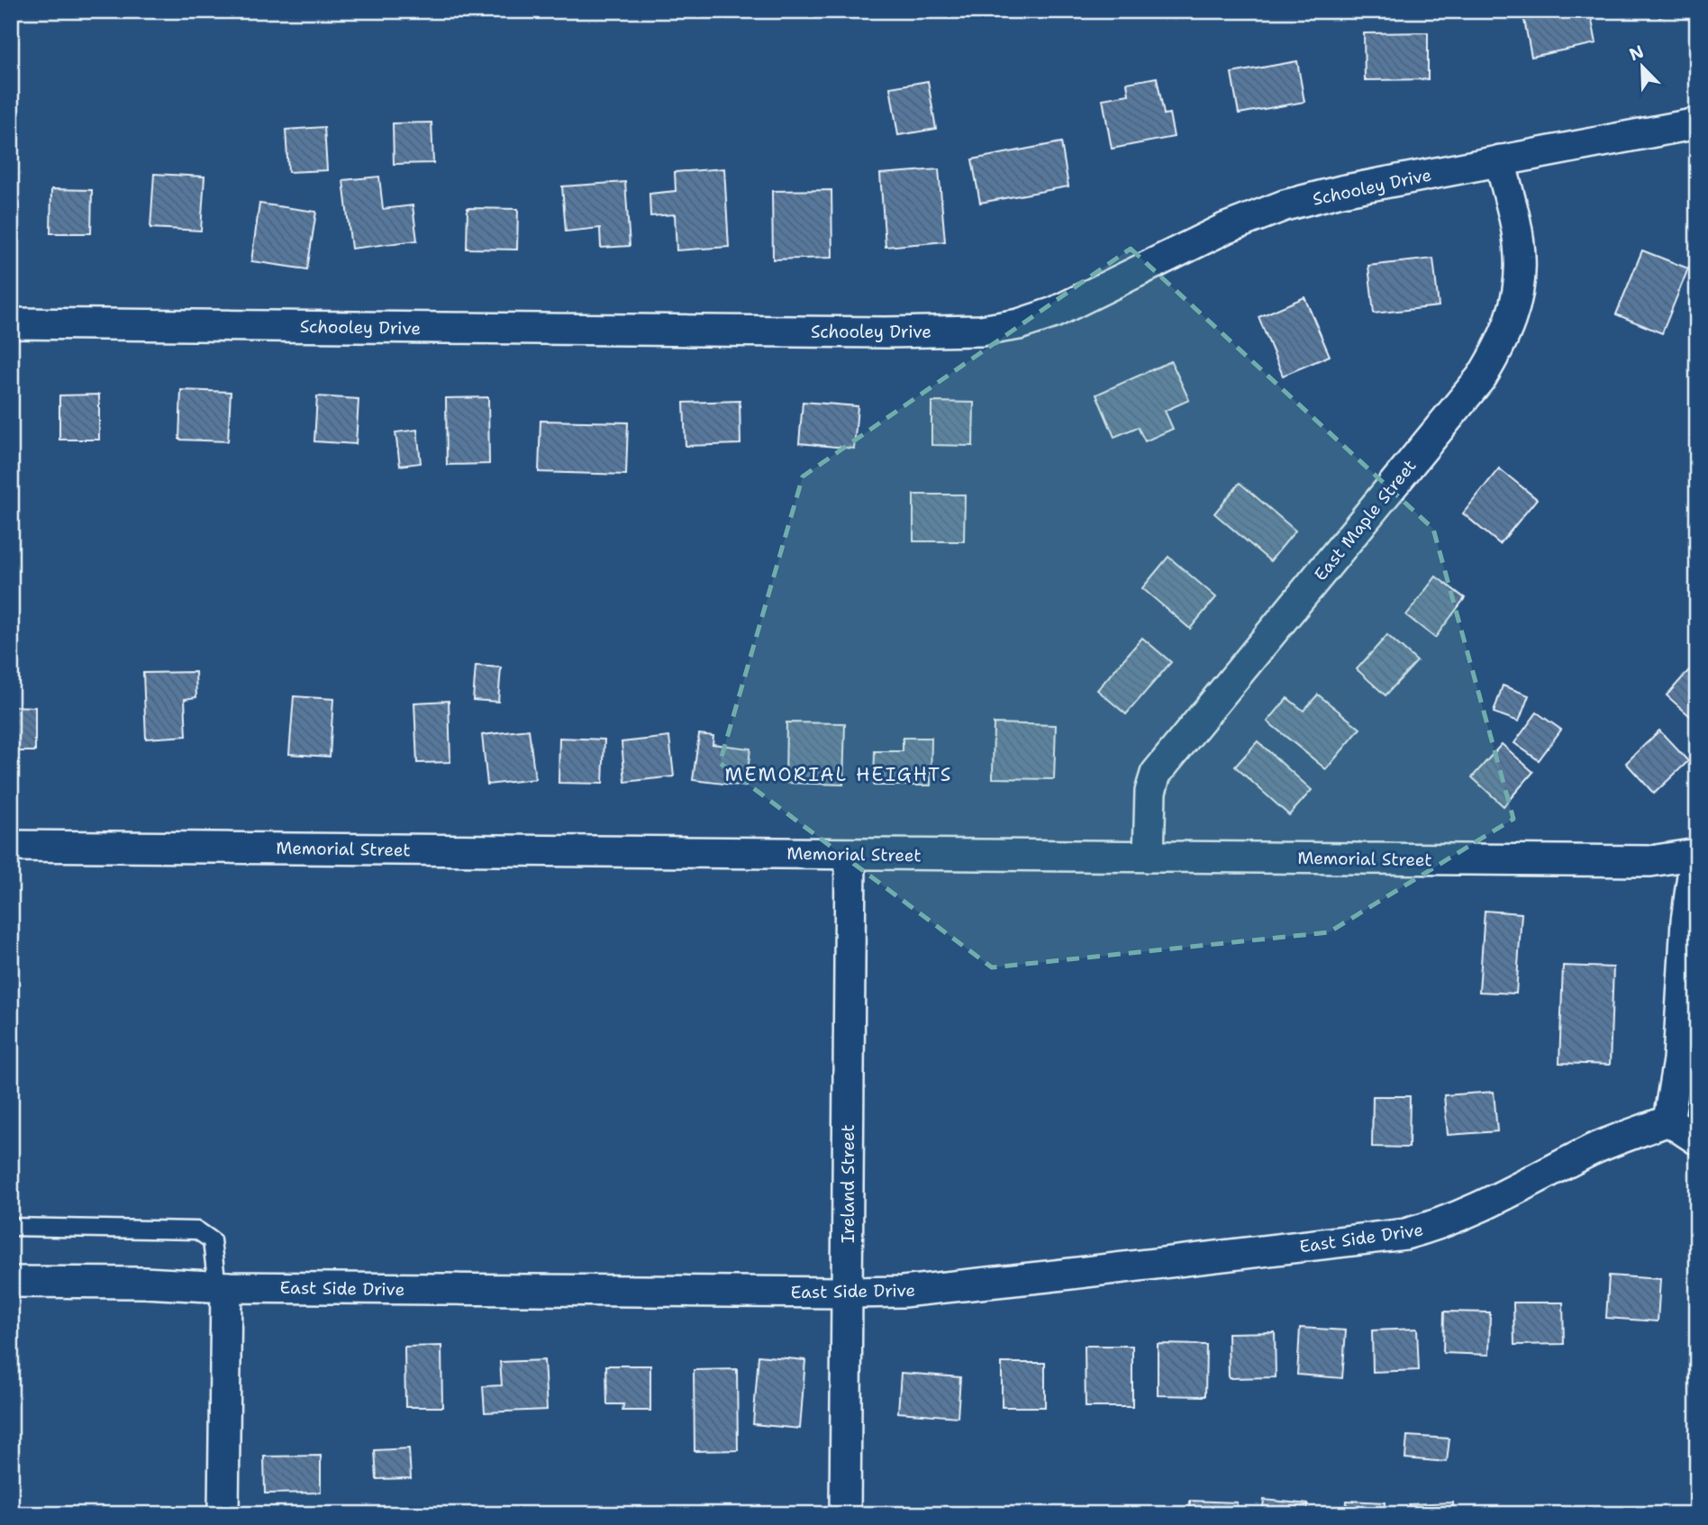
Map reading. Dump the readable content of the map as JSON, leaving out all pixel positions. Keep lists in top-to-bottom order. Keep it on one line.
{"streets":{"street":["Schooley Drive","East Maple Street","Memorial Street","Ireland Street","East Side Drive"]},"crossings":[["Schooley Drive","East Maple Street"],["East Maple Street","Memorial Street"],["Memorial Street","Ireland Street"],["Ireland Street","East Side Drive"]],"districts":["MEMORIAL HEIGHTS"],"north":"top left"}
